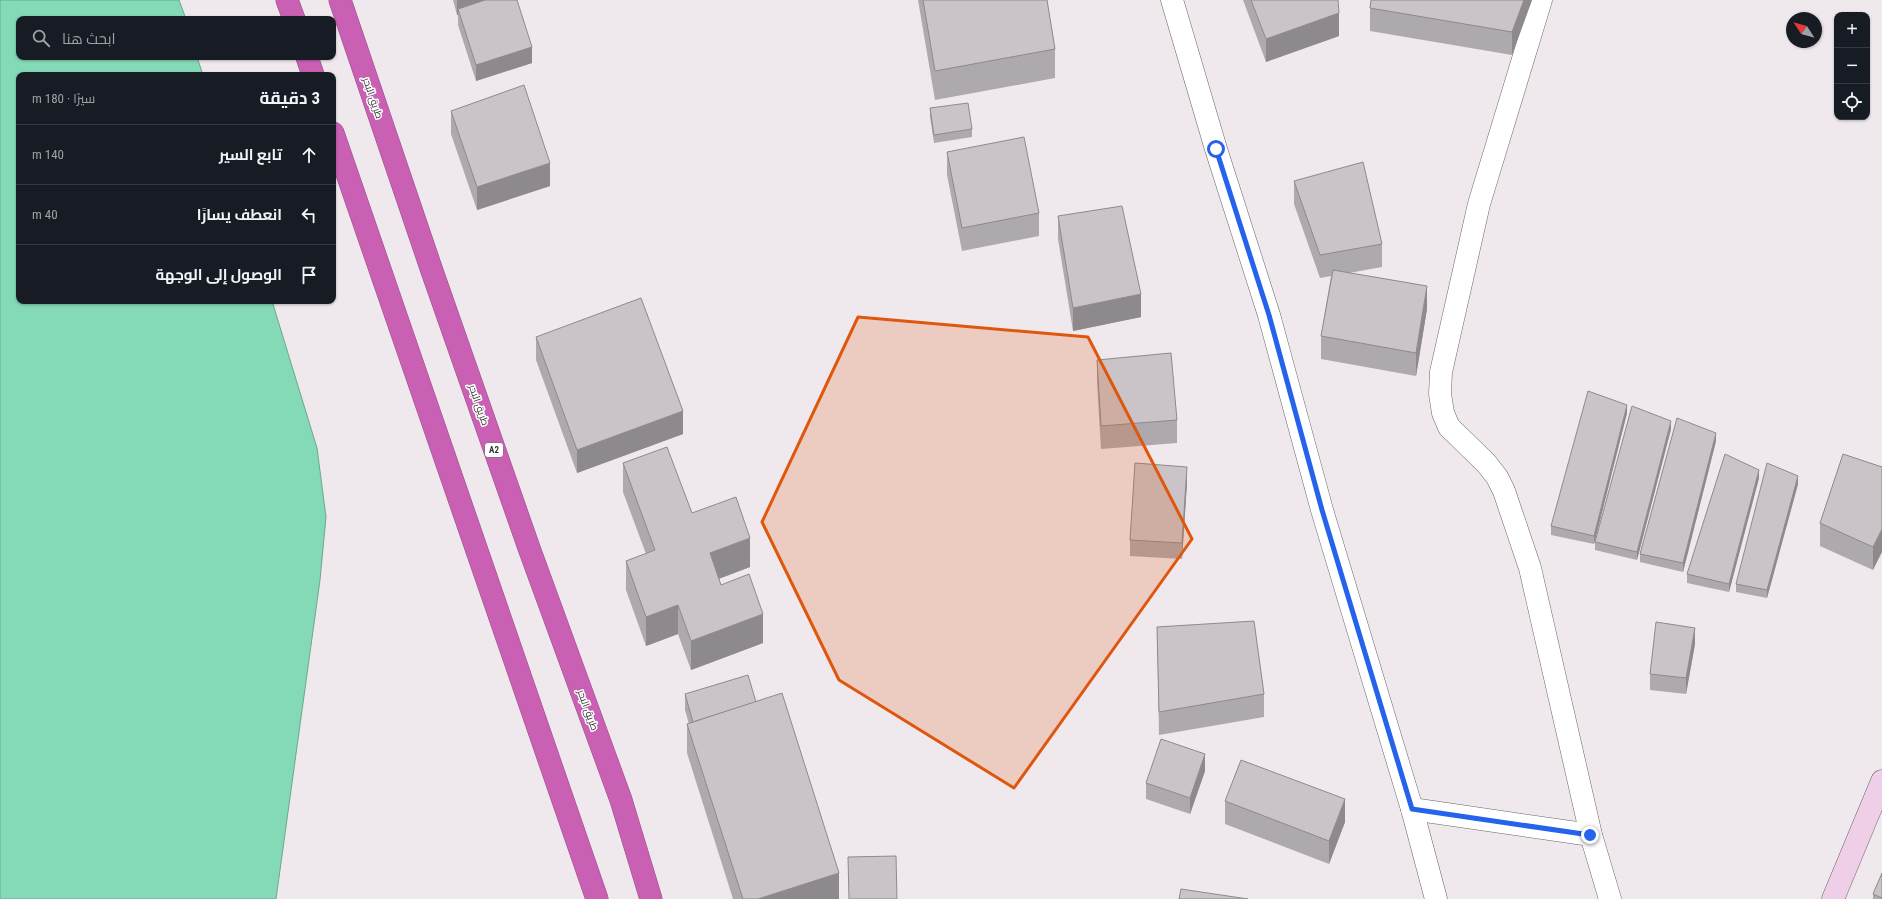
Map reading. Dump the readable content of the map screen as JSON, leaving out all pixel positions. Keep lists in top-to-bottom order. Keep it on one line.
{"streets":{"highway":["طريق البحر","A2"]},"north":"top left","page":{"map_buttons":["+","−"],"search":"ابحث هنا","heading":["3 دقيقة","سيرًا · 180 m"],"list":[["تابع السير","140 m"],["انعطف يسارًا","40 m"],"الوصول إلى الوجهة"]}}
